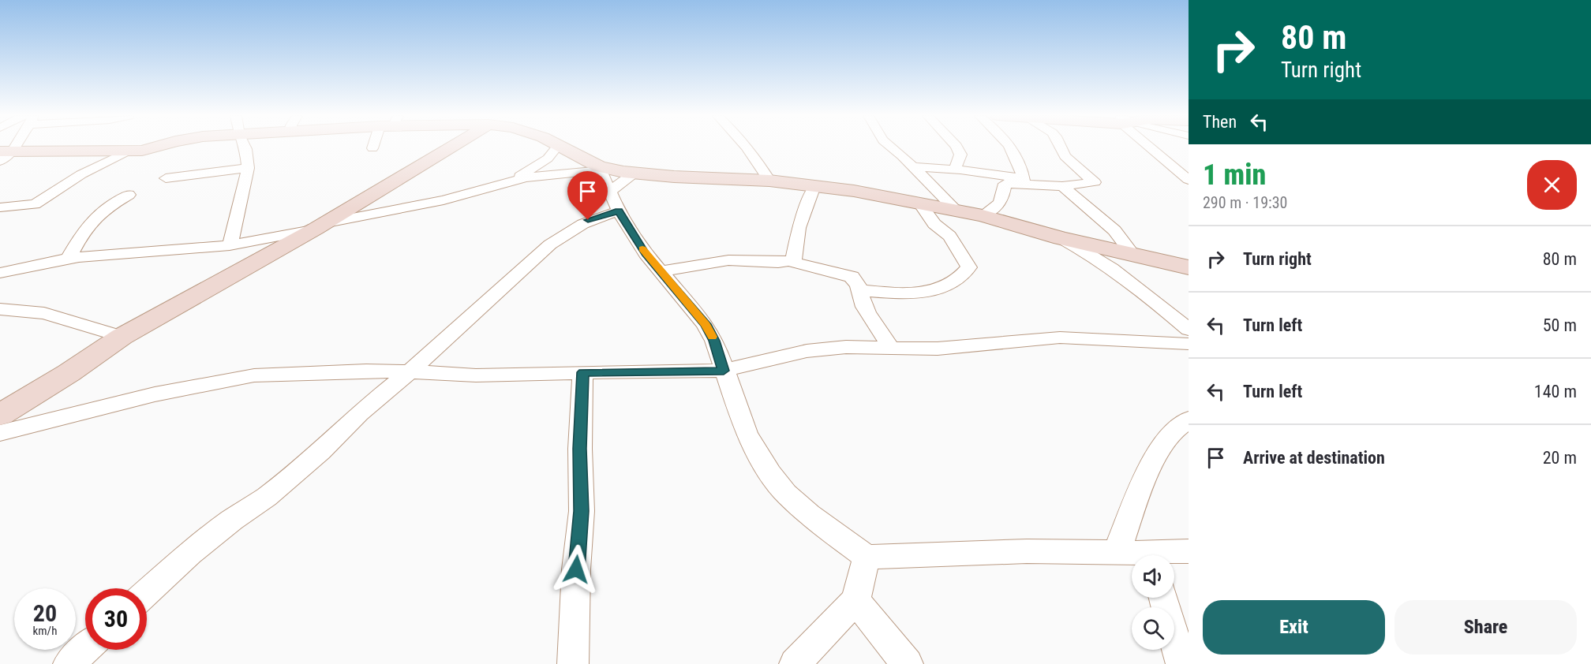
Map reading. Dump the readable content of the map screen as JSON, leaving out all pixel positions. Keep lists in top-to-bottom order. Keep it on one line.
{"page":{"turn":["80 m","Turn right"],"then":"Then","heading":["1 min","290 m · 19:30"],"list":[{"name":"Turn right","value":"80 m"},{"name":"Turn left","value":"50 m"},{"name":"Turn left","value":"140 m"},{"name":"Arrive at destination","value":"20 m"}],"speed":"20 km/h","limit":"30","buttons":["Exit","Share"]}}
